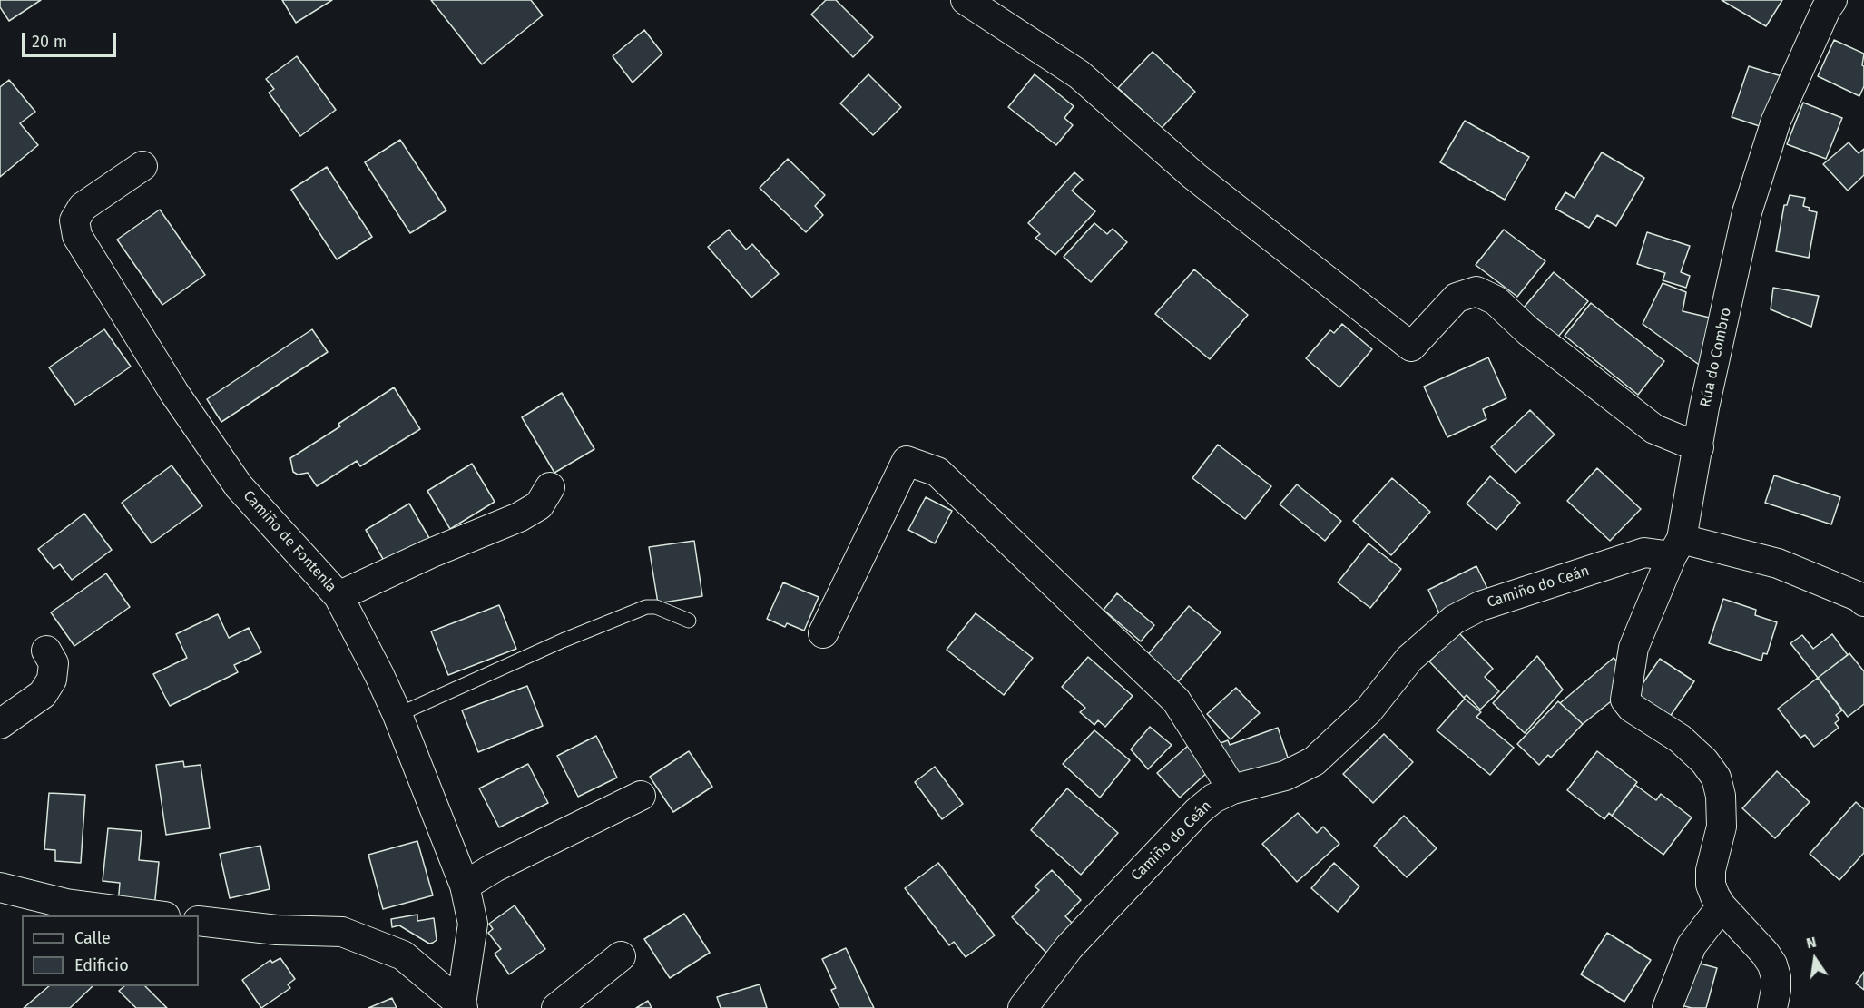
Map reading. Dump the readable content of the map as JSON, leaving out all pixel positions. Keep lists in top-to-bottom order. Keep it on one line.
{"streets":{"street":["Rúa do Combro","Camiño de Fontenla","Camiño do Ceán"]},"crossings":[["Rúa do Combro","Camiño do Ceán"]],"legend":["Calle","Edificio"],"scale_bar":"20 m","north":"top"}
